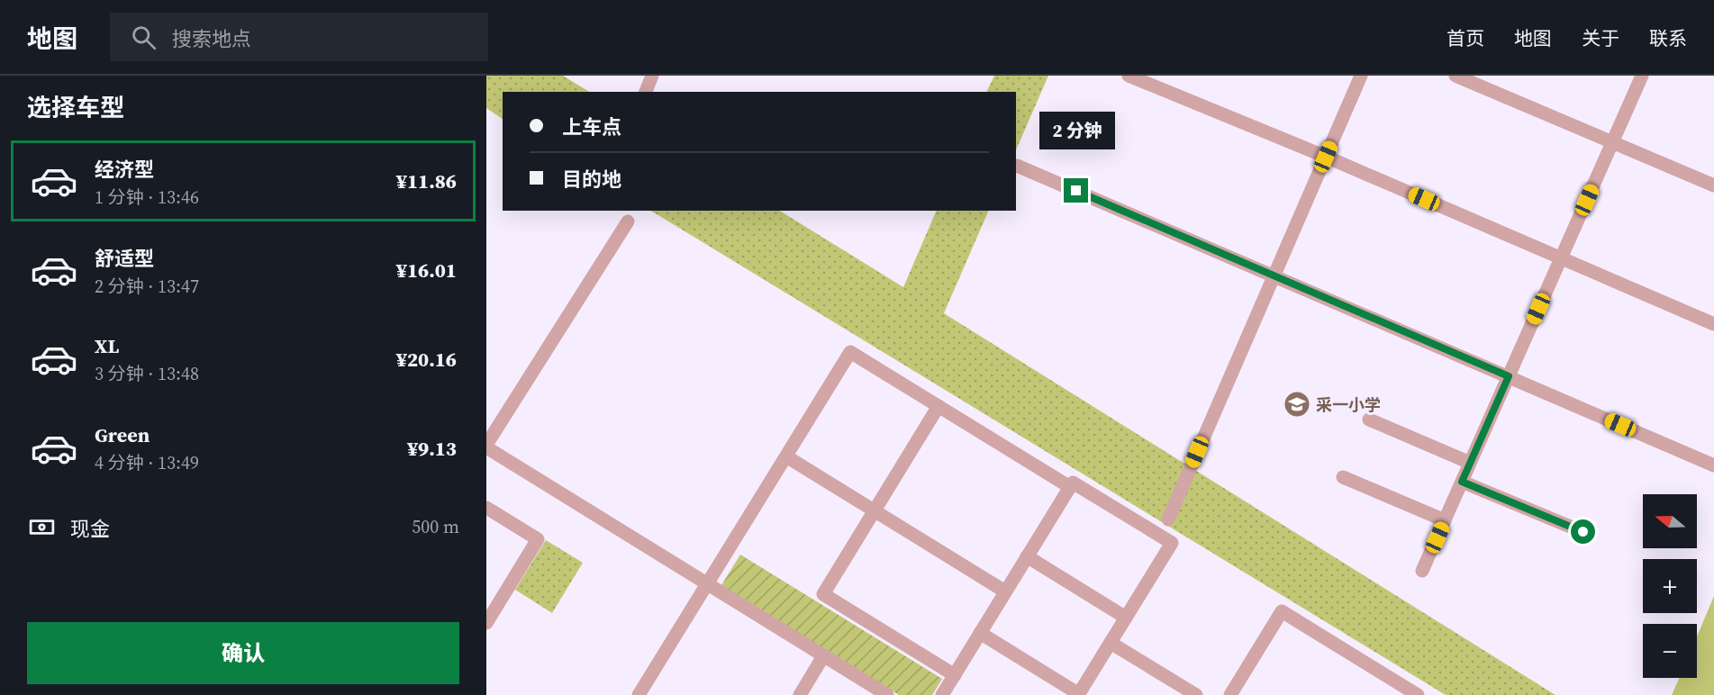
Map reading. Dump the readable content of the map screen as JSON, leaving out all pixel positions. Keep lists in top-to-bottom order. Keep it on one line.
{"places":{"school or university":["采一小学"]},"north":"left","page":{"header":"地图","search":"搜索地点","nav":["首页","地图","关于","联系"],"heading":"选择车型","banner":["上车点","目的地"],"bubble":"2 分钟","list":[{"name":"经济型","note":"1 分钟 · 13:46","value":"¥11.86"},{"name":"舒适型","note":"2 分钟 · 13:47","value":"¥16.01"},{"name":"XL","note":"3 分钟 · 13:48","value":"¥20.16"},{"name":"Green","note":"4 分钟 · 13:49","value":"¥9.13"}],"map_buttons":["+","−"],"pay":["现金","500 m"],"buttons":"确认"}}
